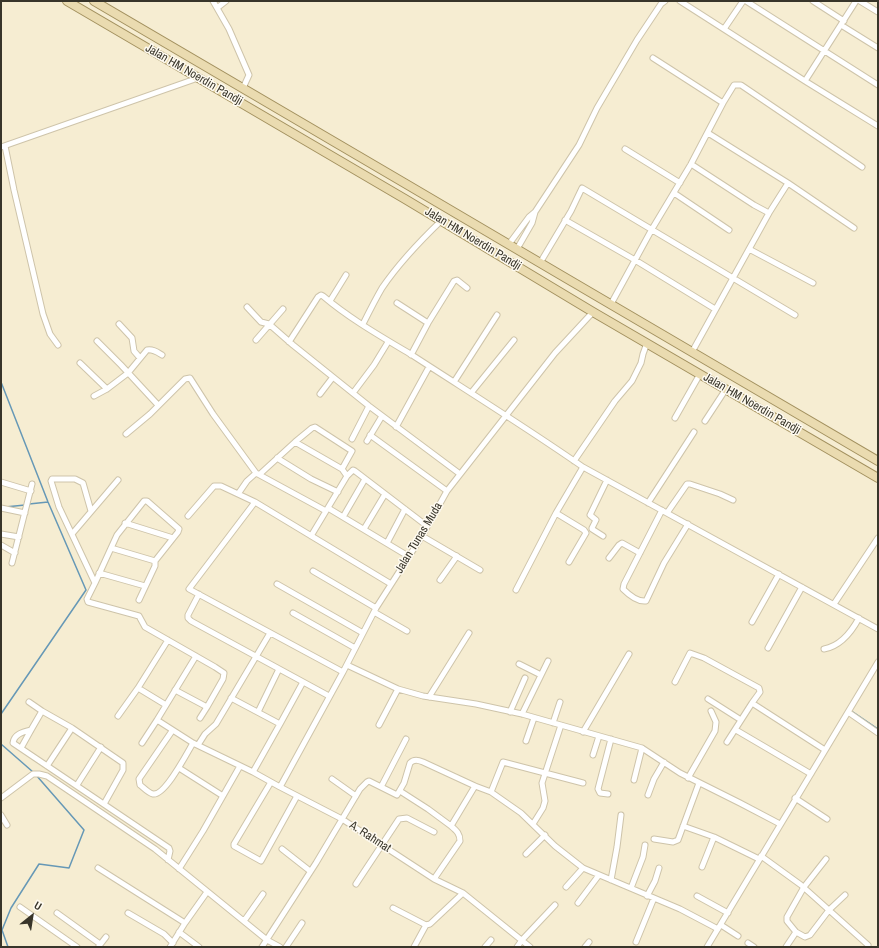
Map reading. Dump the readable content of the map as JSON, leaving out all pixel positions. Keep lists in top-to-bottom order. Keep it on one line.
{"streets":{"main road":["Jalan HM Noerdin Pandji"],"street":["Jalan Tunas Muda","A. Rahmat"]},"crossings":[["Jalan HM Noerdin Pandji","Jalan Tunas Muda"],["Jalan Tunas Muda","A. Rahmat"]],"north":"top right"}
